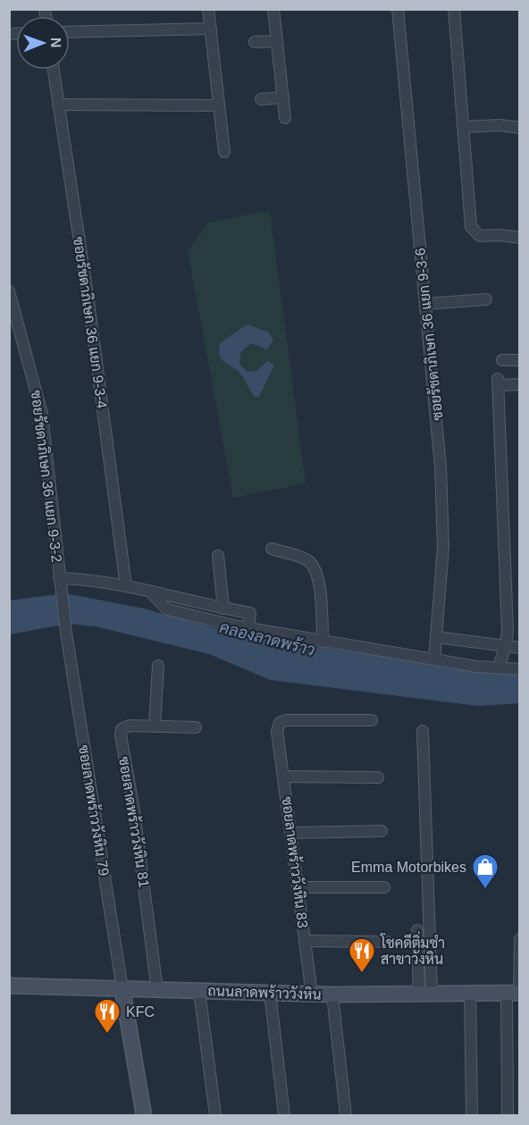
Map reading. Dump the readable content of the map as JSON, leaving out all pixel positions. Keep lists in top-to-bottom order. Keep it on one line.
{"streets":{"main road":["ถนนลาดพร้าววังหิน"],"street":["ซอยรัชดาภิเษก 36 แยก 9-3-4","ซอยรัชดาภิเษก 36 แยก 9-3-6","ซอยรัชดาภิเษก 36 แยก 9-3-2","ซอยลาดพร้าววังหิน 79","ซอยลาดพร้าววังหิน 81","ซอยลาดพร้าววังหิน 83"]},"crossings":[["ซอยรัชดาภิเษก 36 แยก 9-3-2","ซอยลาดพร้าววังหิน 79"],["ซอยลาดพร้าววังหิน 79","ถนนลาดพร้าววังหิน"],["ซอยลาดพร้าววังหิน 81","ถนนลาดพร้าววังหิน"],["ซอยลาดพร้าววังหิน 83","ถนนลาดพร้าววังหิน"]],"water":["คลองลาดพร้าว"],"places":{"shop":["Emma Motorbikes"],"restaurant":["โชคดีติ่มซำ สาขาวังหิน","KFC"]},"north":"right"}
